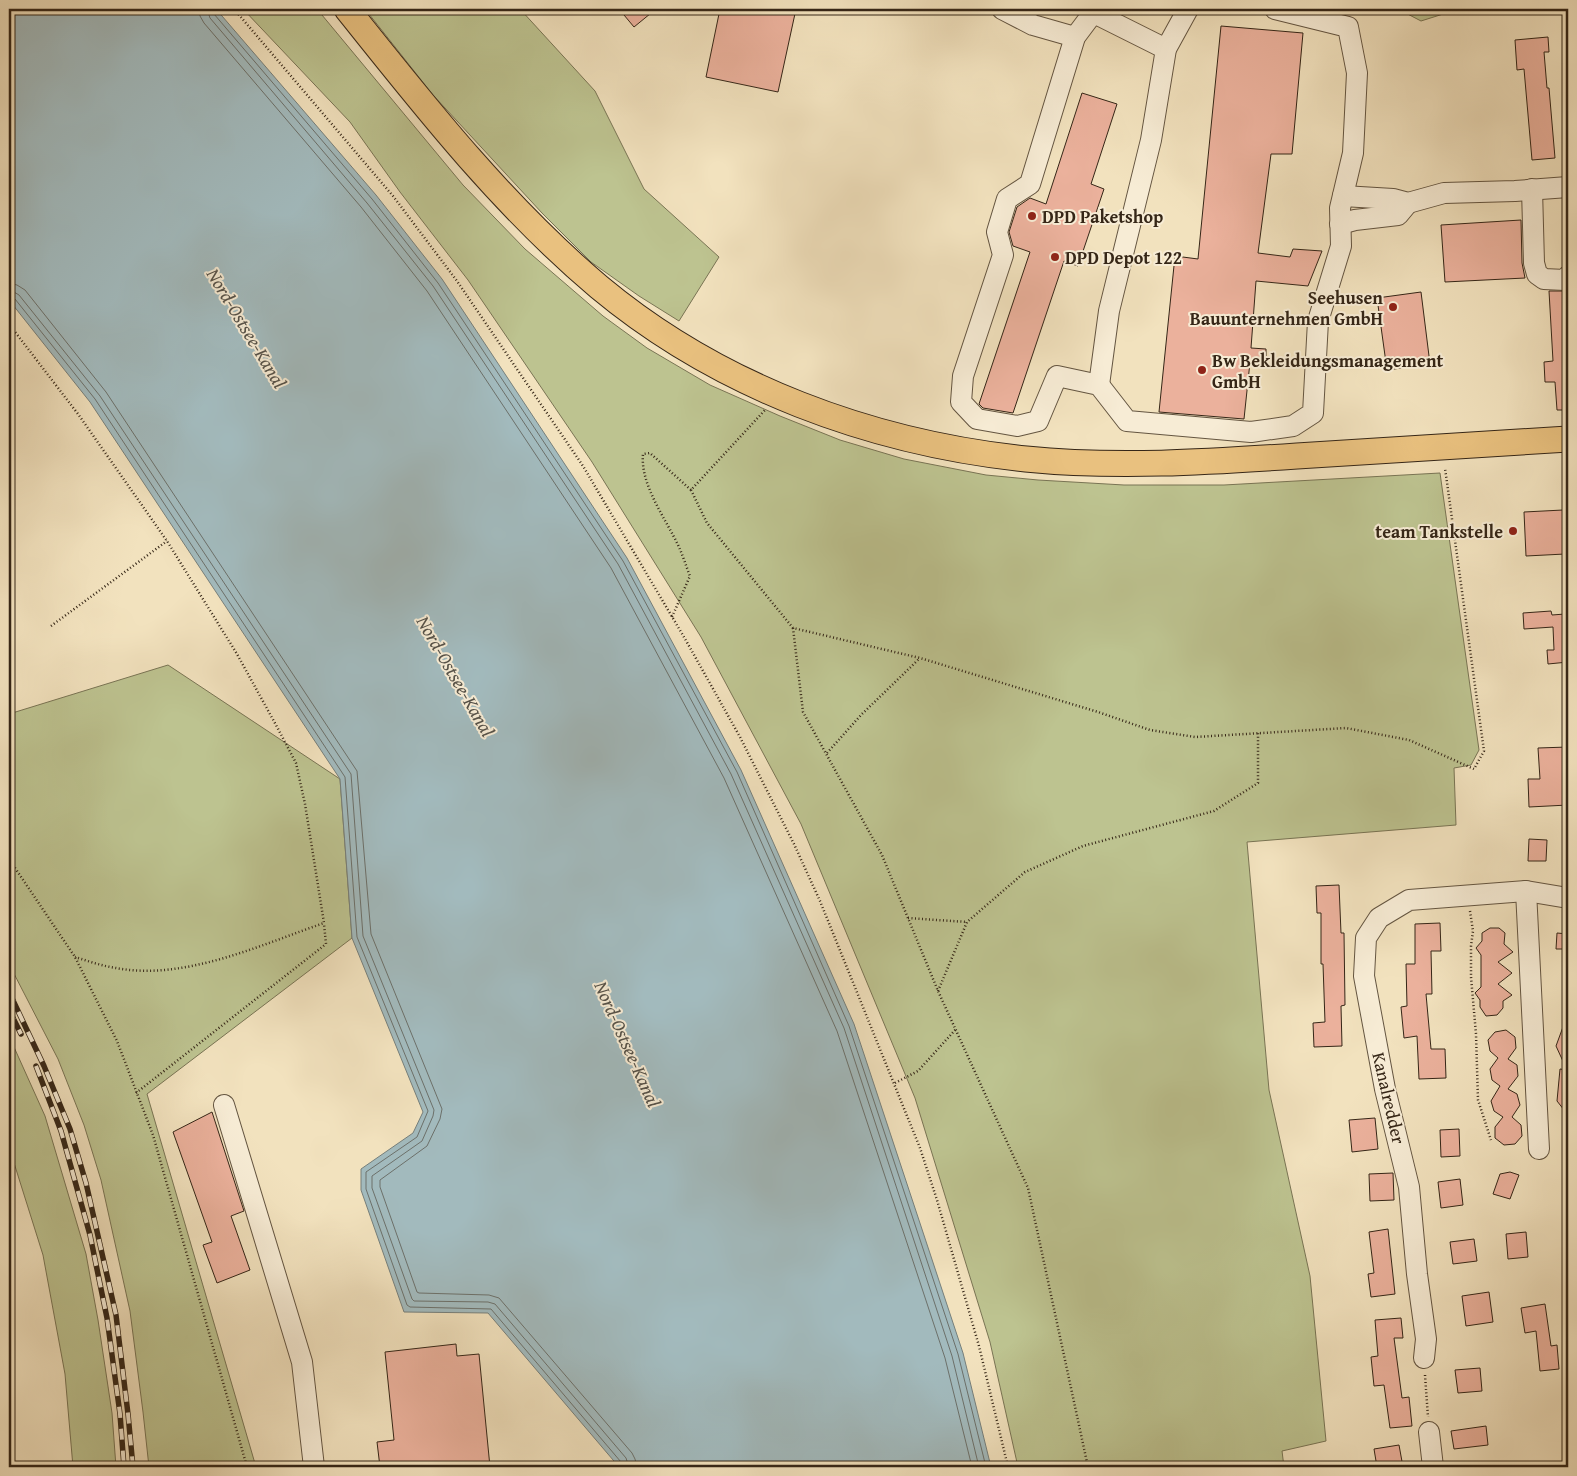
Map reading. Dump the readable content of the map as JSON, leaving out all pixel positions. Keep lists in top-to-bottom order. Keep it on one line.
{"streets":{"street":["Kanalredder"]},"water":["Nord-Ostsee-Kanal"],"places":["DPD Paketshop","DPD Depot 122","Seehusen Bauunternehmen GmbH","Bw Bekleidungsmanagement GmbH","team Tankstelle"]}
